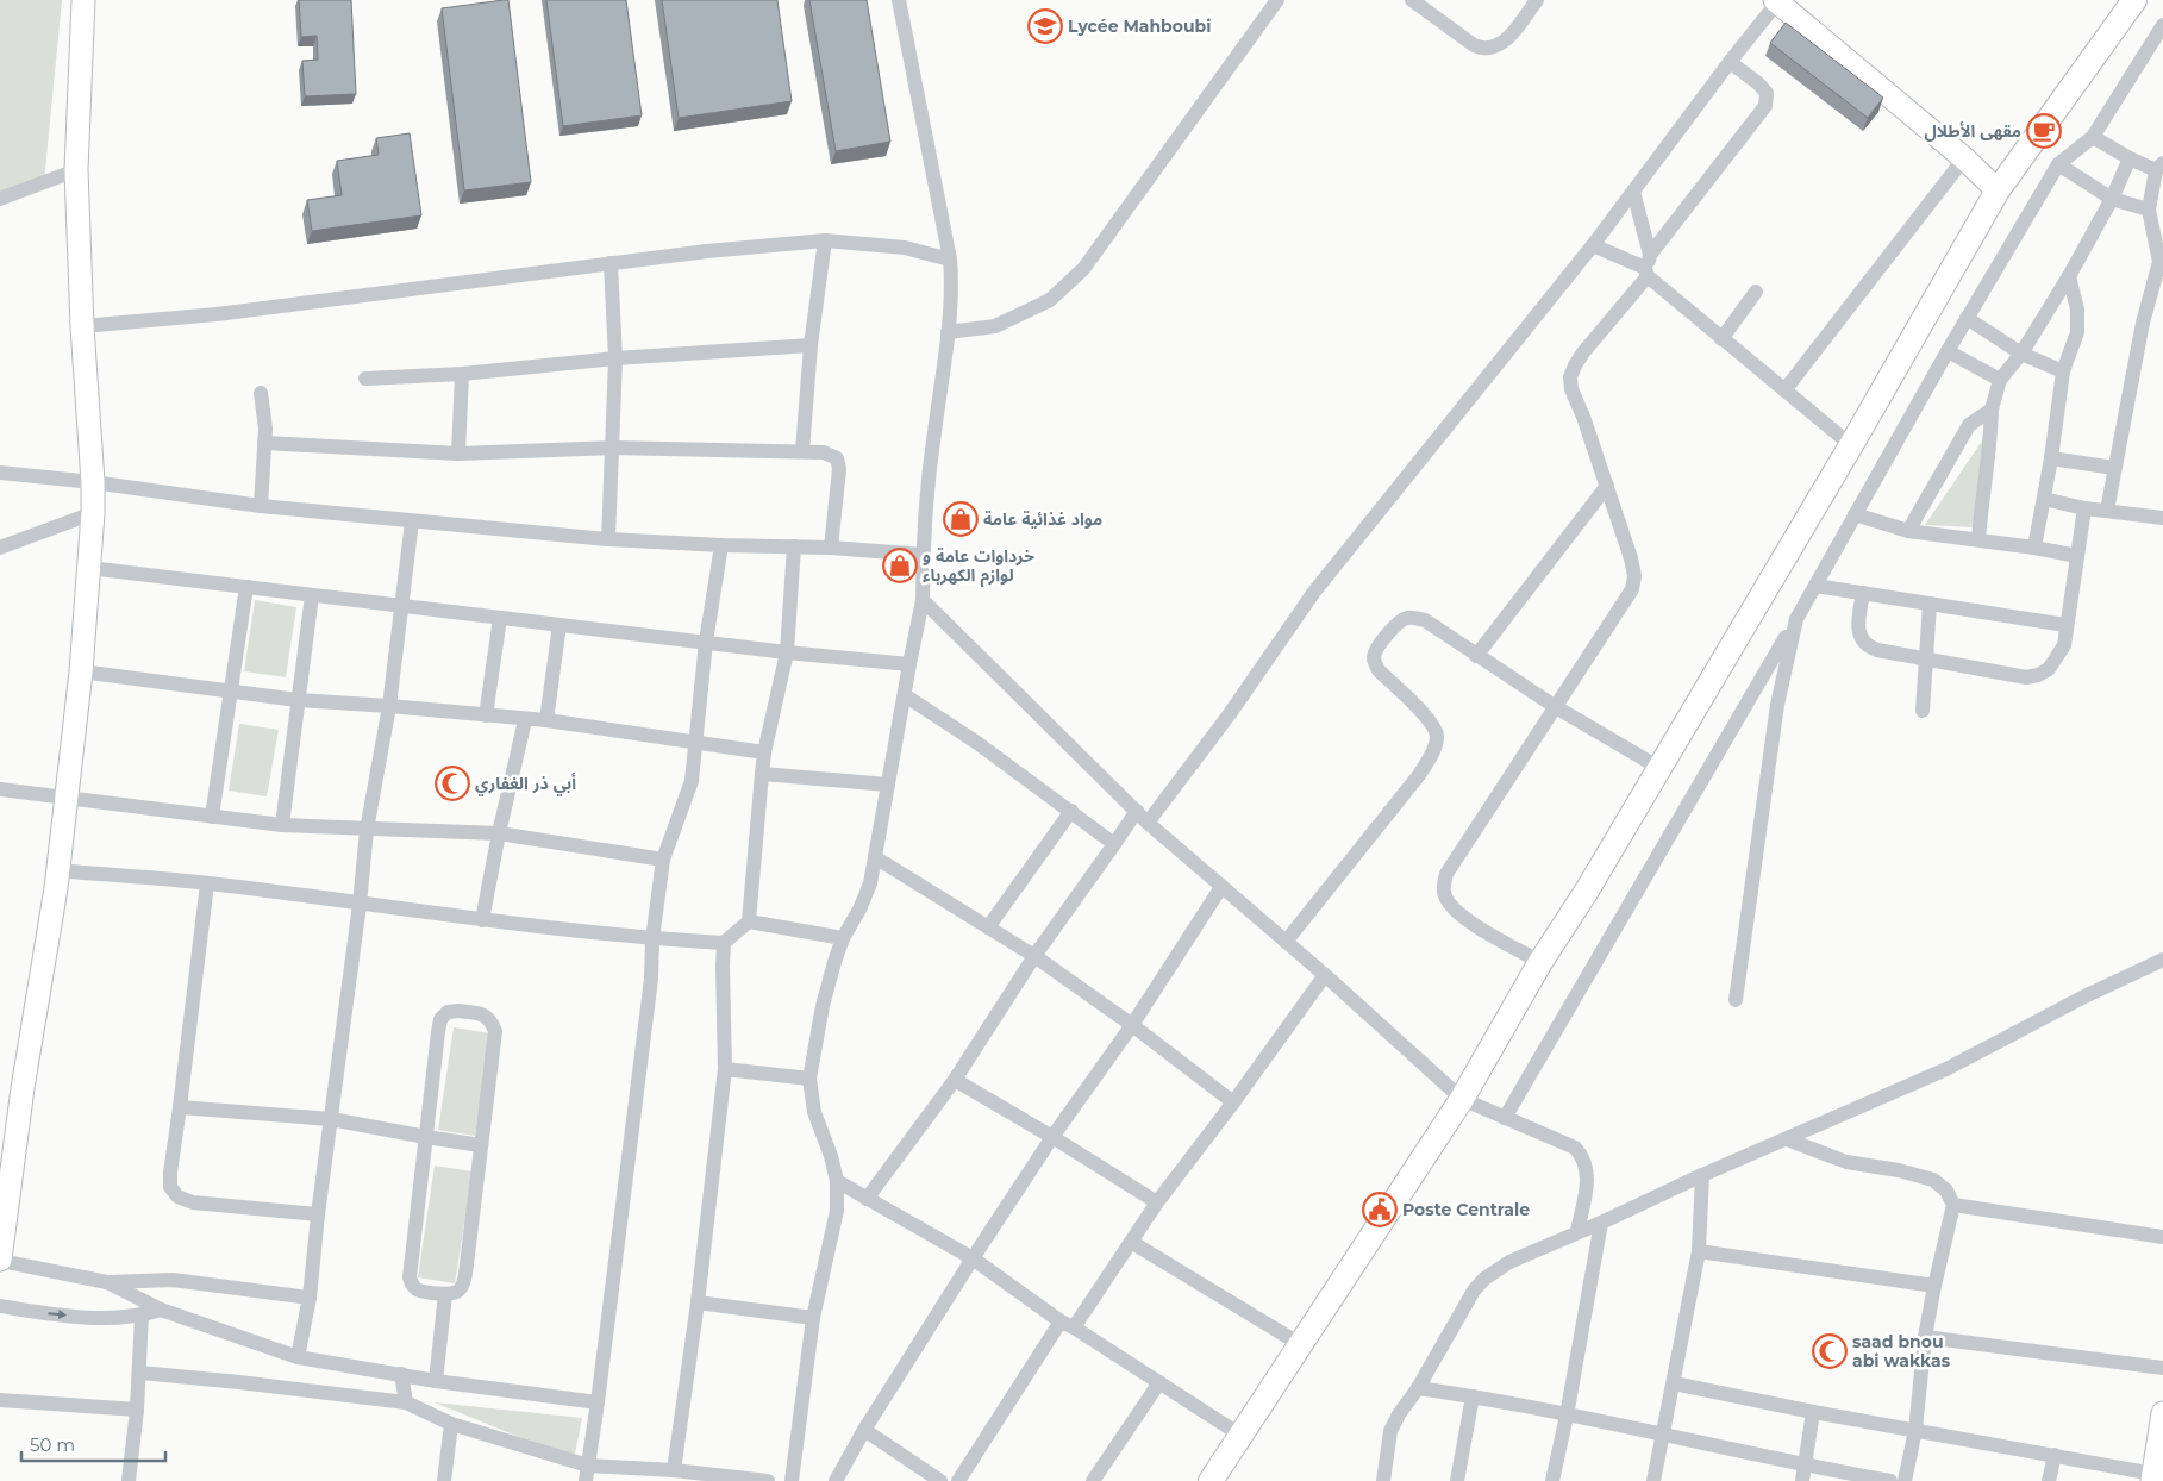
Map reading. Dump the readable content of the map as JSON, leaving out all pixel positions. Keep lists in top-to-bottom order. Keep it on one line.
{"places":{"school or university":["Lycée Mahboubi"],"cafe":["مقهى الأطلال"],"shop":["مواد غذائية عامة","خرداوات عامة و لوازم الكهرباء"],"mosque":["أبي ذر الغفاري","saad bnou abi wakkas"],"public building":["Poste Centrale"]},"scale_bar":"50 m"}
